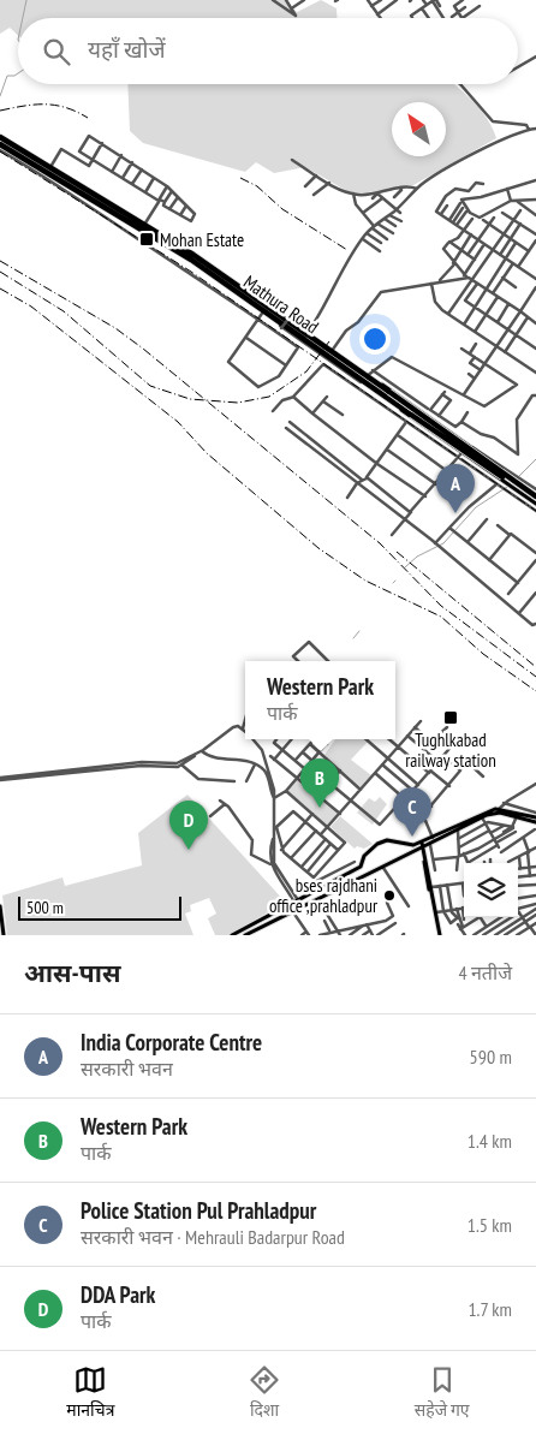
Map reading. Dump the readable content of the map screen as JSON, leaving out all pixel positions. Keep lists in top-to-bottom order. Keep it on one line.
{"streets":{"highway":["Mathura Road"]},"places":{"transit":["Mohan Estate","Tughlkabad railway station"],"other":["bses rajdhani office ,prahladpur"]},"scale_bar":"500 m","north":"top left","page":{"search":"यहाँ खोजें","pins":["A","B","C","D"],"popup":["Western Park","पार्क"],"scale":"500 m","heading":["आस-पास","4 नतीजे"],"list":[{"mark":"A","name":"India Corporate Centre","note":"सरकारी भवन","value":"590 m"},{"mark":"B","name":"Western Park","note":"पार्क","value":"1.4 km"},{"mark":"C","name":"Police Station Pul Prahladpur","note":"सरकारी भवन · Mehrauli Badarpur Road","value":"1.5 km"},{"mark":"D","name":"DDA Park","note":"पार्क","value":"1.7 km"}],"nav":["मानचित्र","दिशा","सहेजे गए"]}}
